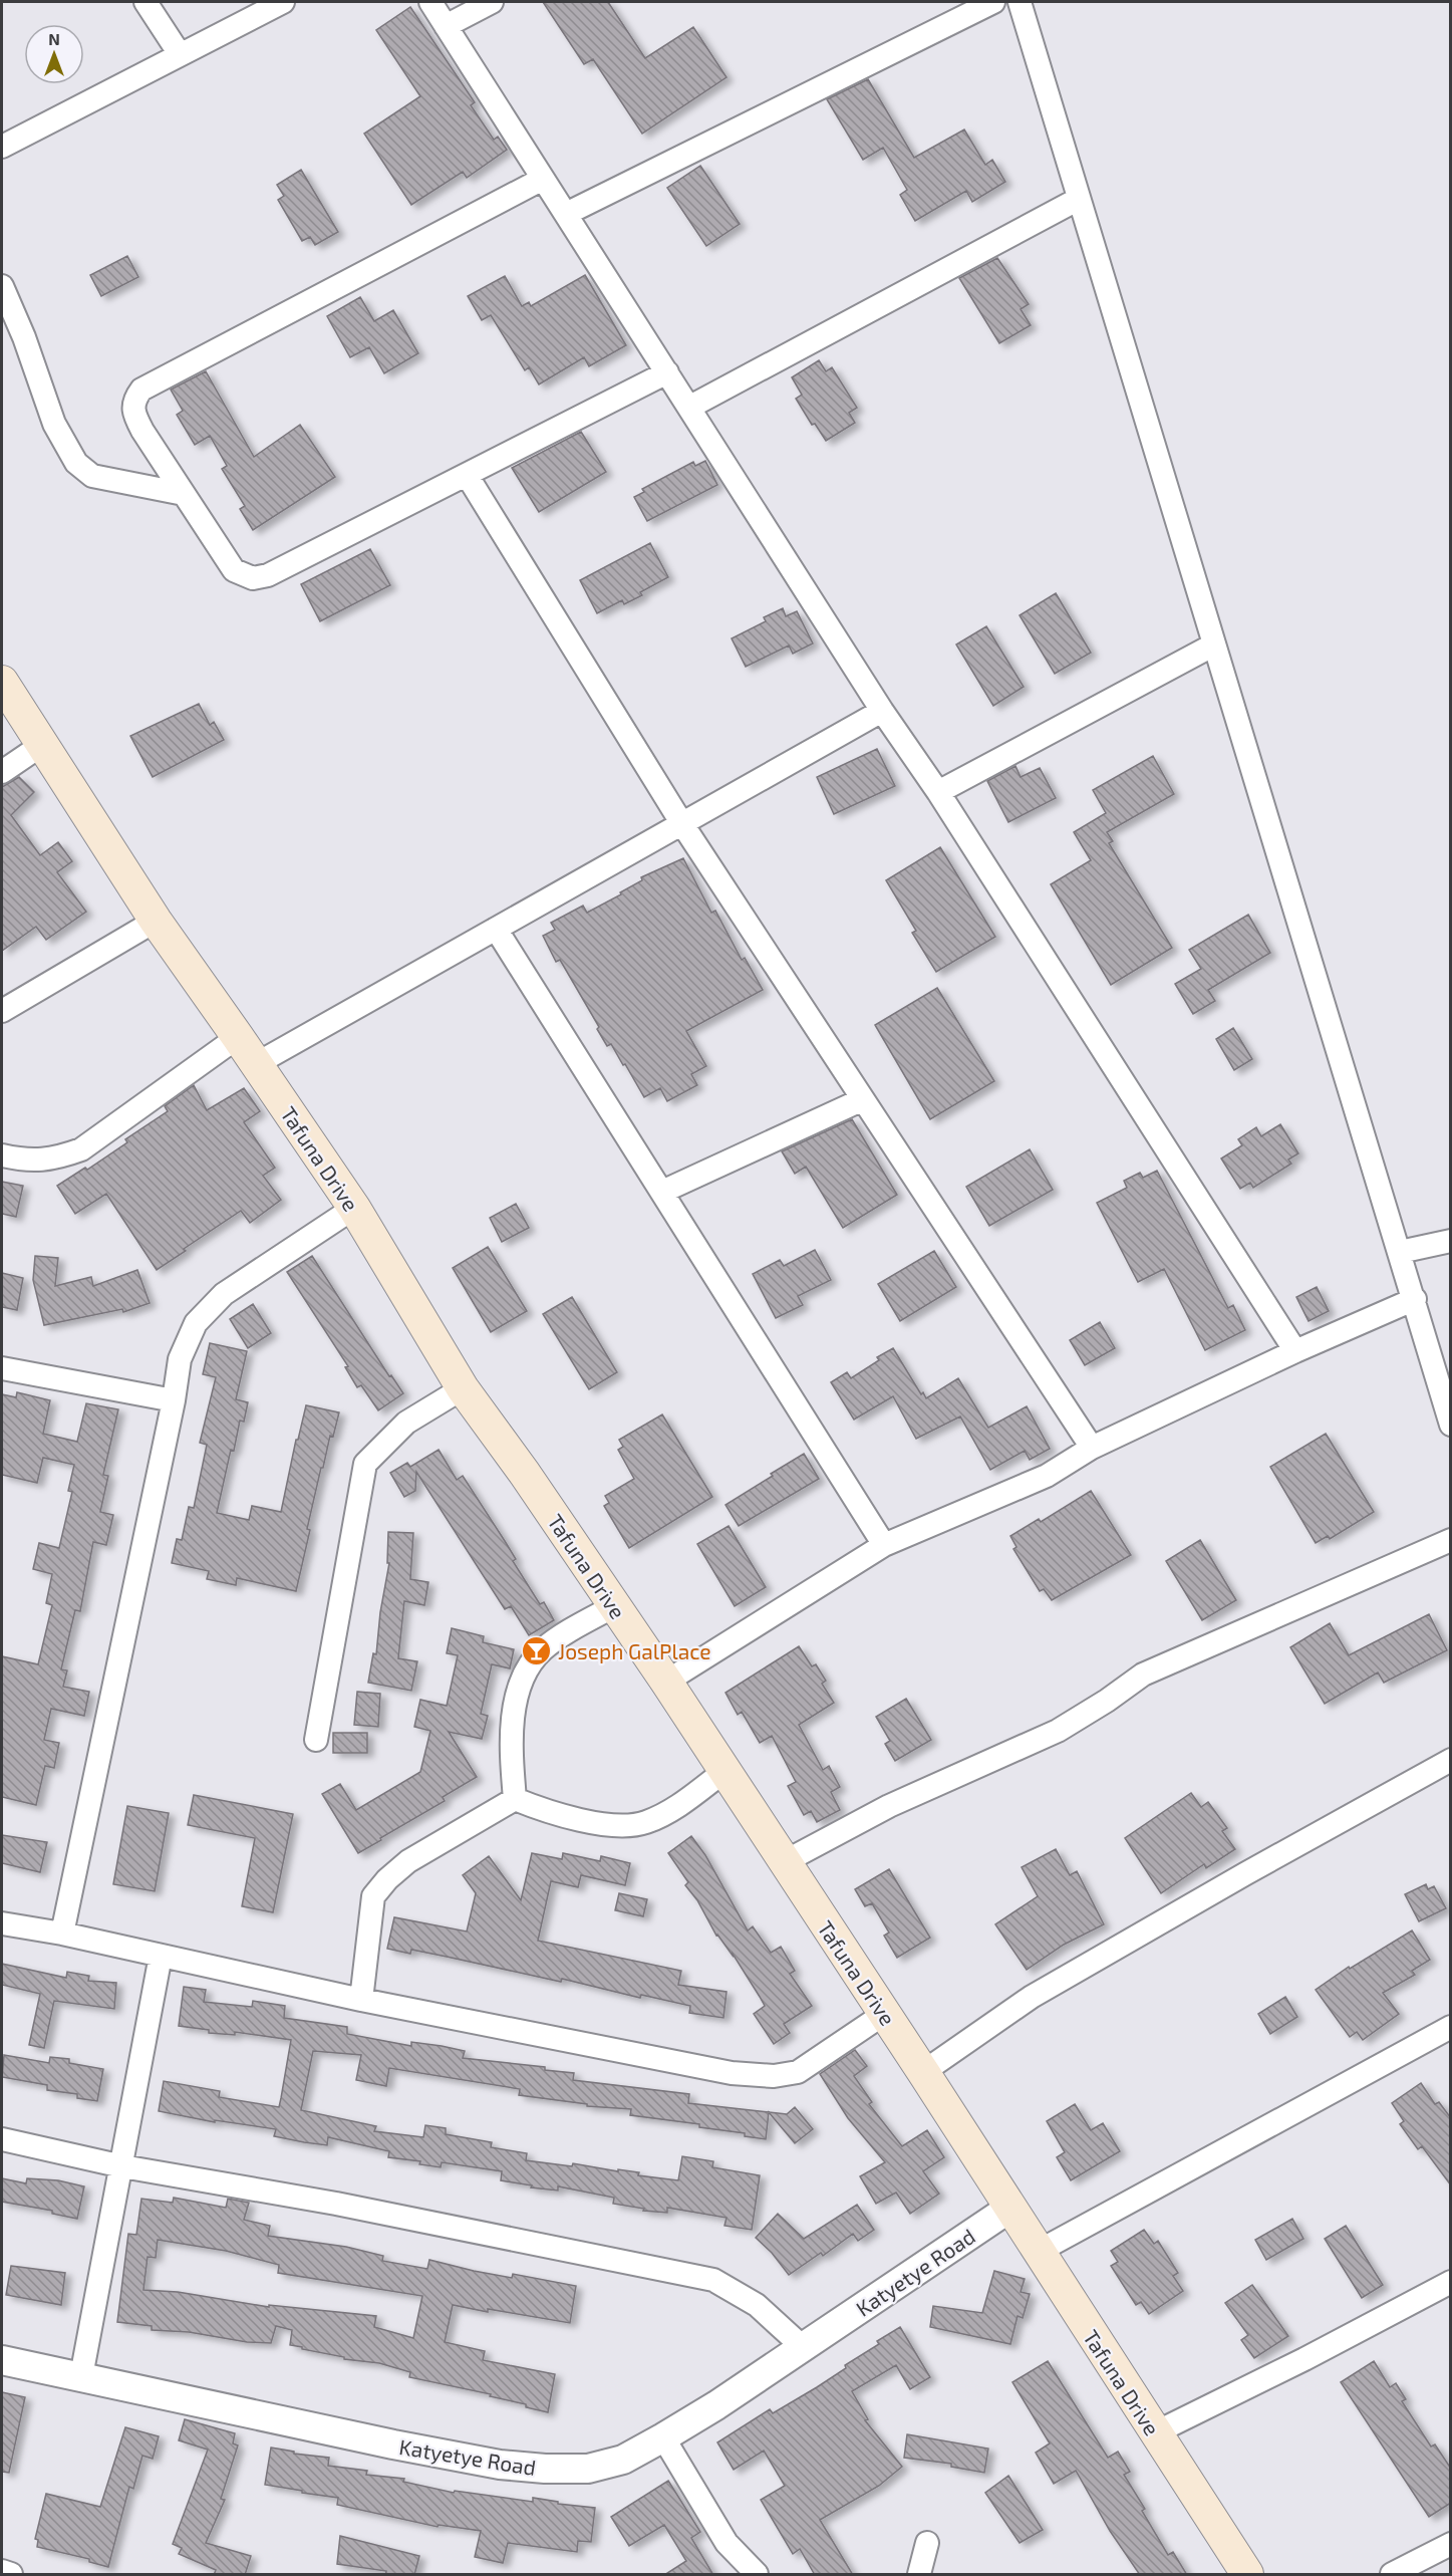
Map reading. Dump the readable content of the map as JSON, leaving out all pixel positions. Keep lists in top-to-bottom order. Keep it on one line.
{"streets":{"main road":["Tafuna Drive"],"street":["Katyetye Road"]},"crossings":[["Tafuna Drive","Katyetye Road"]],"places":{"bar":["Joseph GalPlace"]},"north":"top"}
